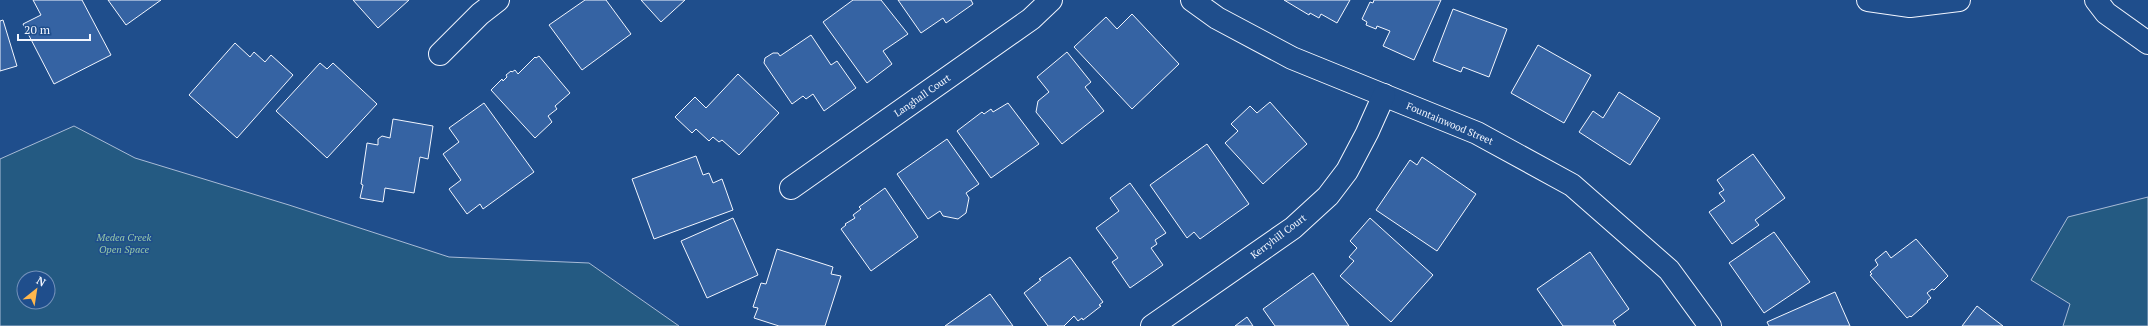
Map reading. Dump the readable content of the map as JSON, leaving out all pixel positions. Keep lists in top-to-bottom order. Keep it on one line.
{"streets":{"street":["Langhall Court","Fountainwood Street","Kerryhill Court"]},"crossings":[["Fountainwood Street","Kerryhill Court"]],"parks":["Medea Creek Open Space"],"scale_bar":"20 m","north":"top right"}
